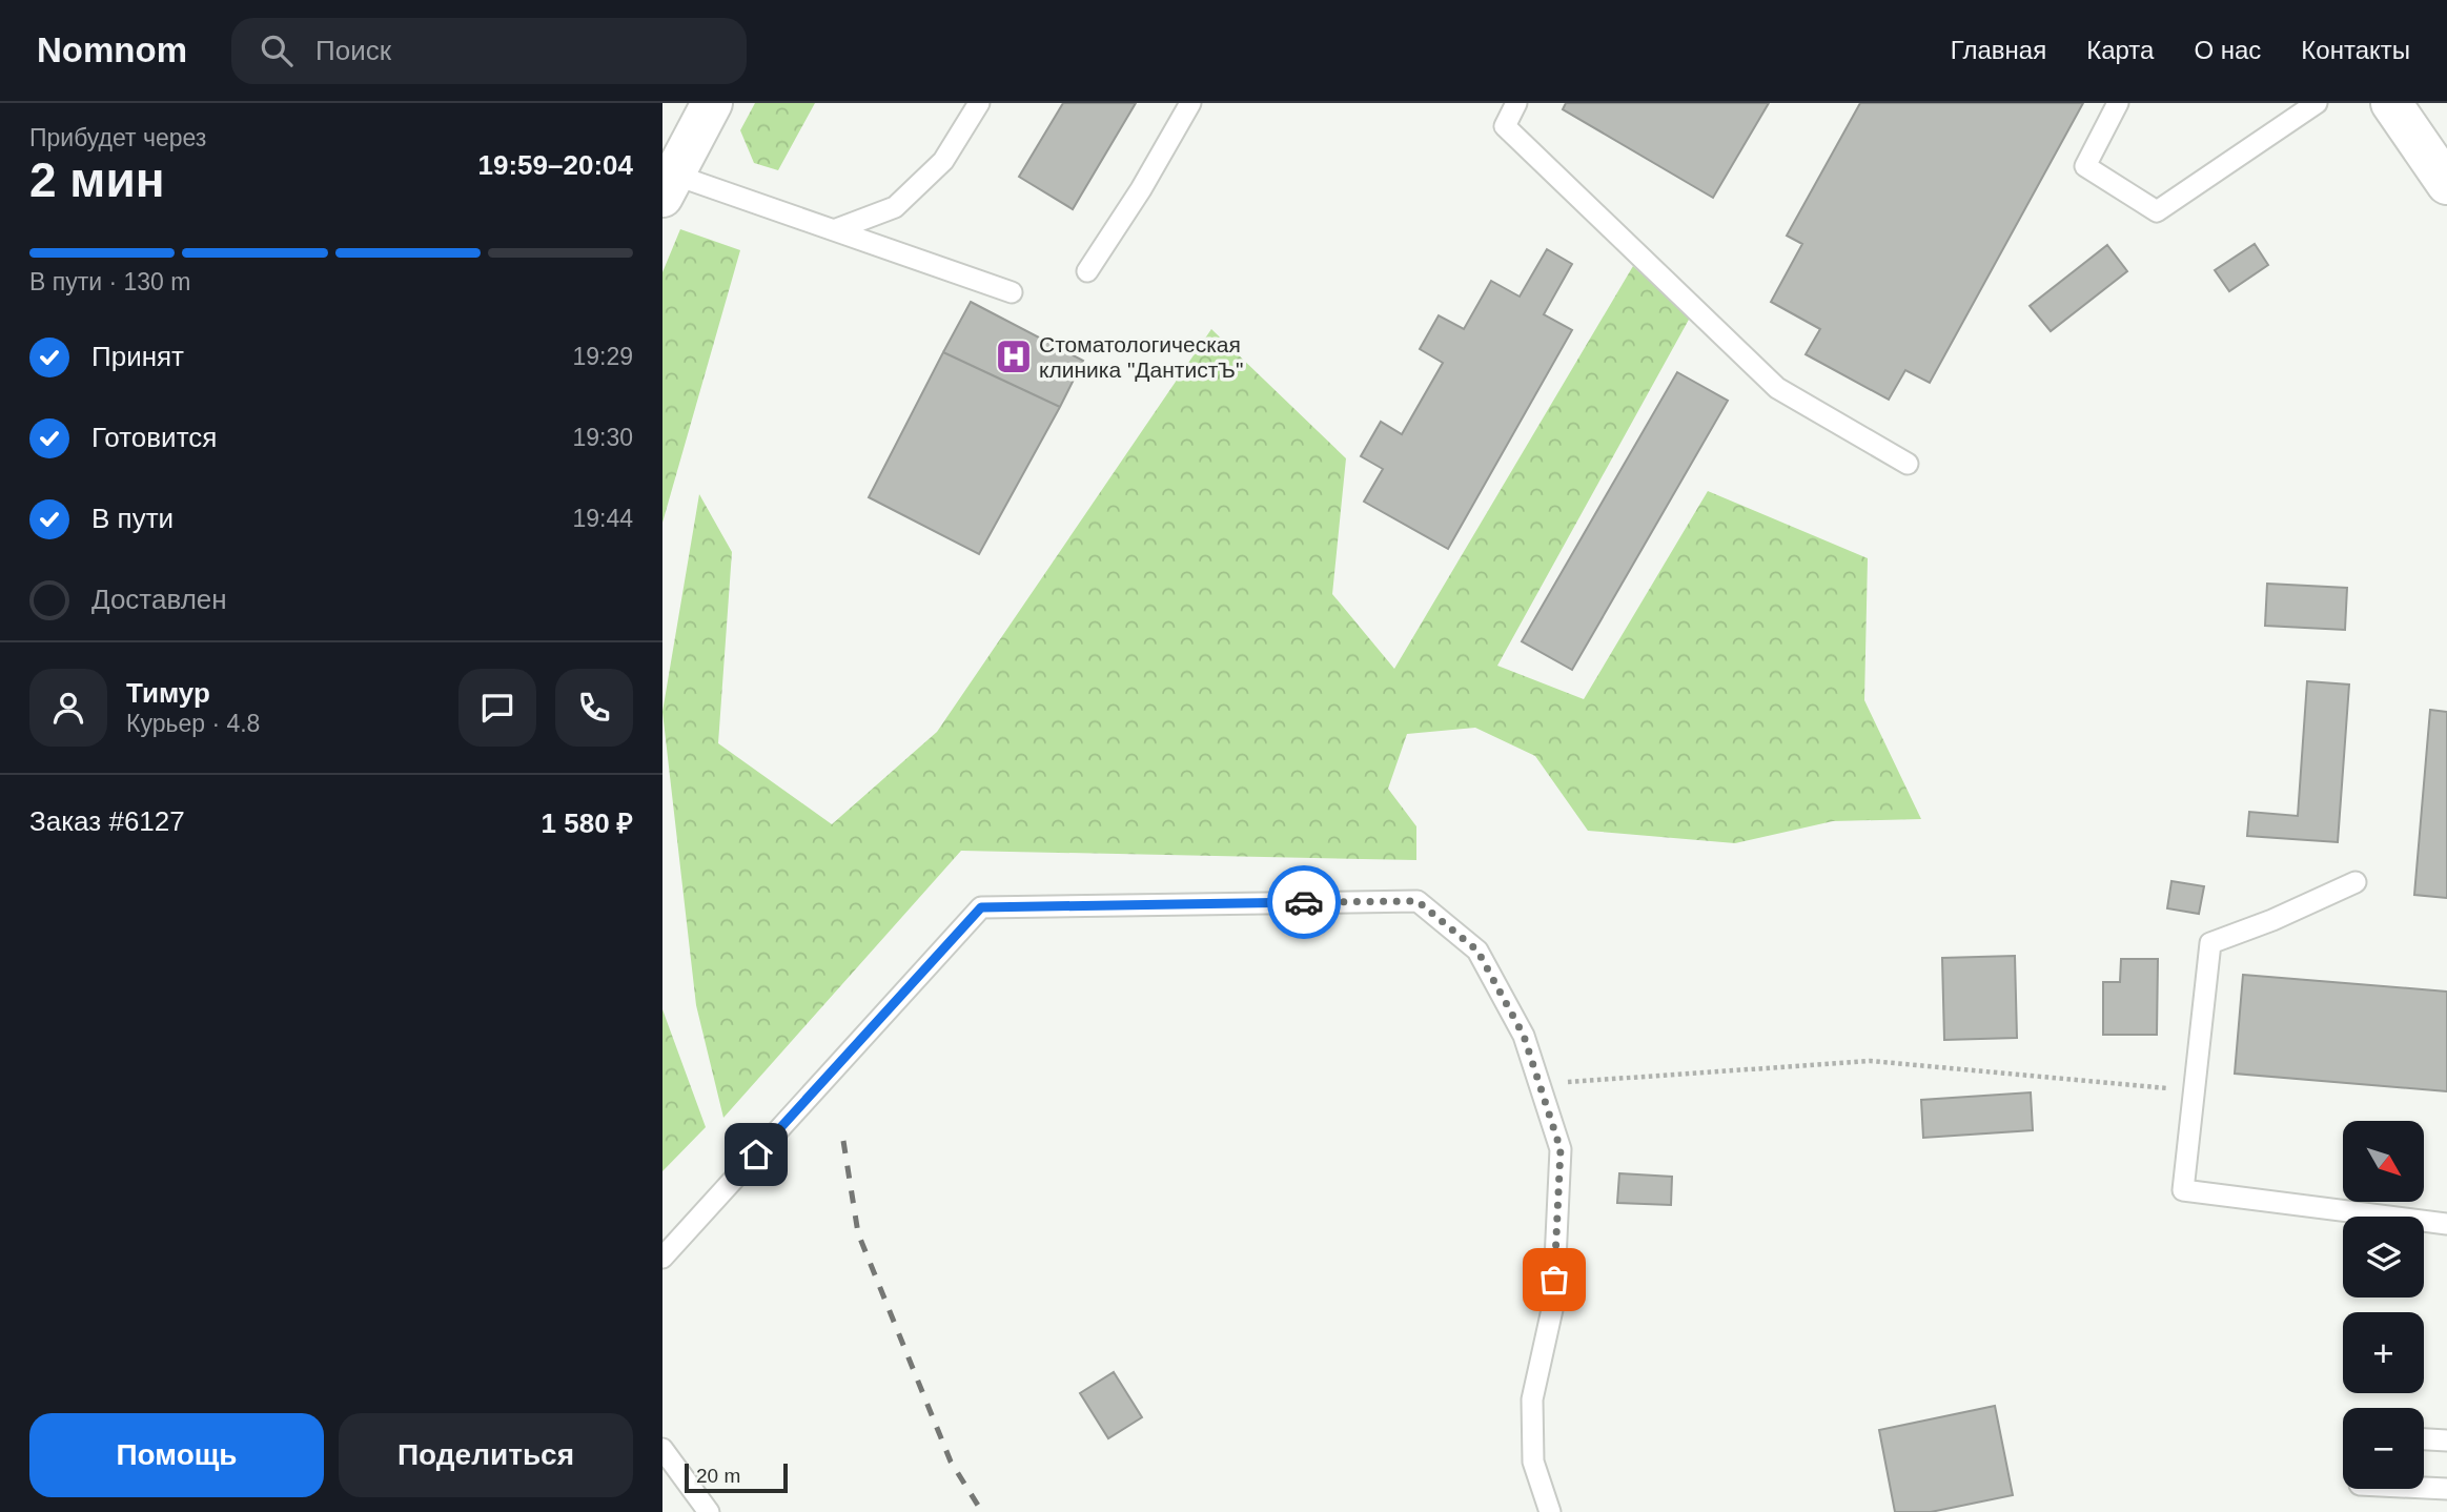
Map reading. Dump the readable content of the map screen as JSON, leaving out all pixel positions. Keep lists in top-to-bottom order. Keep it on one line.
{"places":{"hospital":["Стоматологическая клиника \"ДантистЪ\""]},"scale_bar":"20 m","north":"bottom right","page":{"header":"Nomnom","search":"Поиск","nav":["Главная","Карта","О нас","Контакты"],"heading":["2 мин","Прибудет через","19:59–20:04"],"panel":["Тимур","Курьер · 4.8","Заказ #6127","1 580 ₽"],"bar":"В пути · 130 m","list":[["Принят","19:29"],["Готовится","19:30"],["В пути","19:44"],"Доставлен"],"map_buttons":["+","−"],"buttons":["Помощь","Поделиться"],"scale":"20 m"}}
